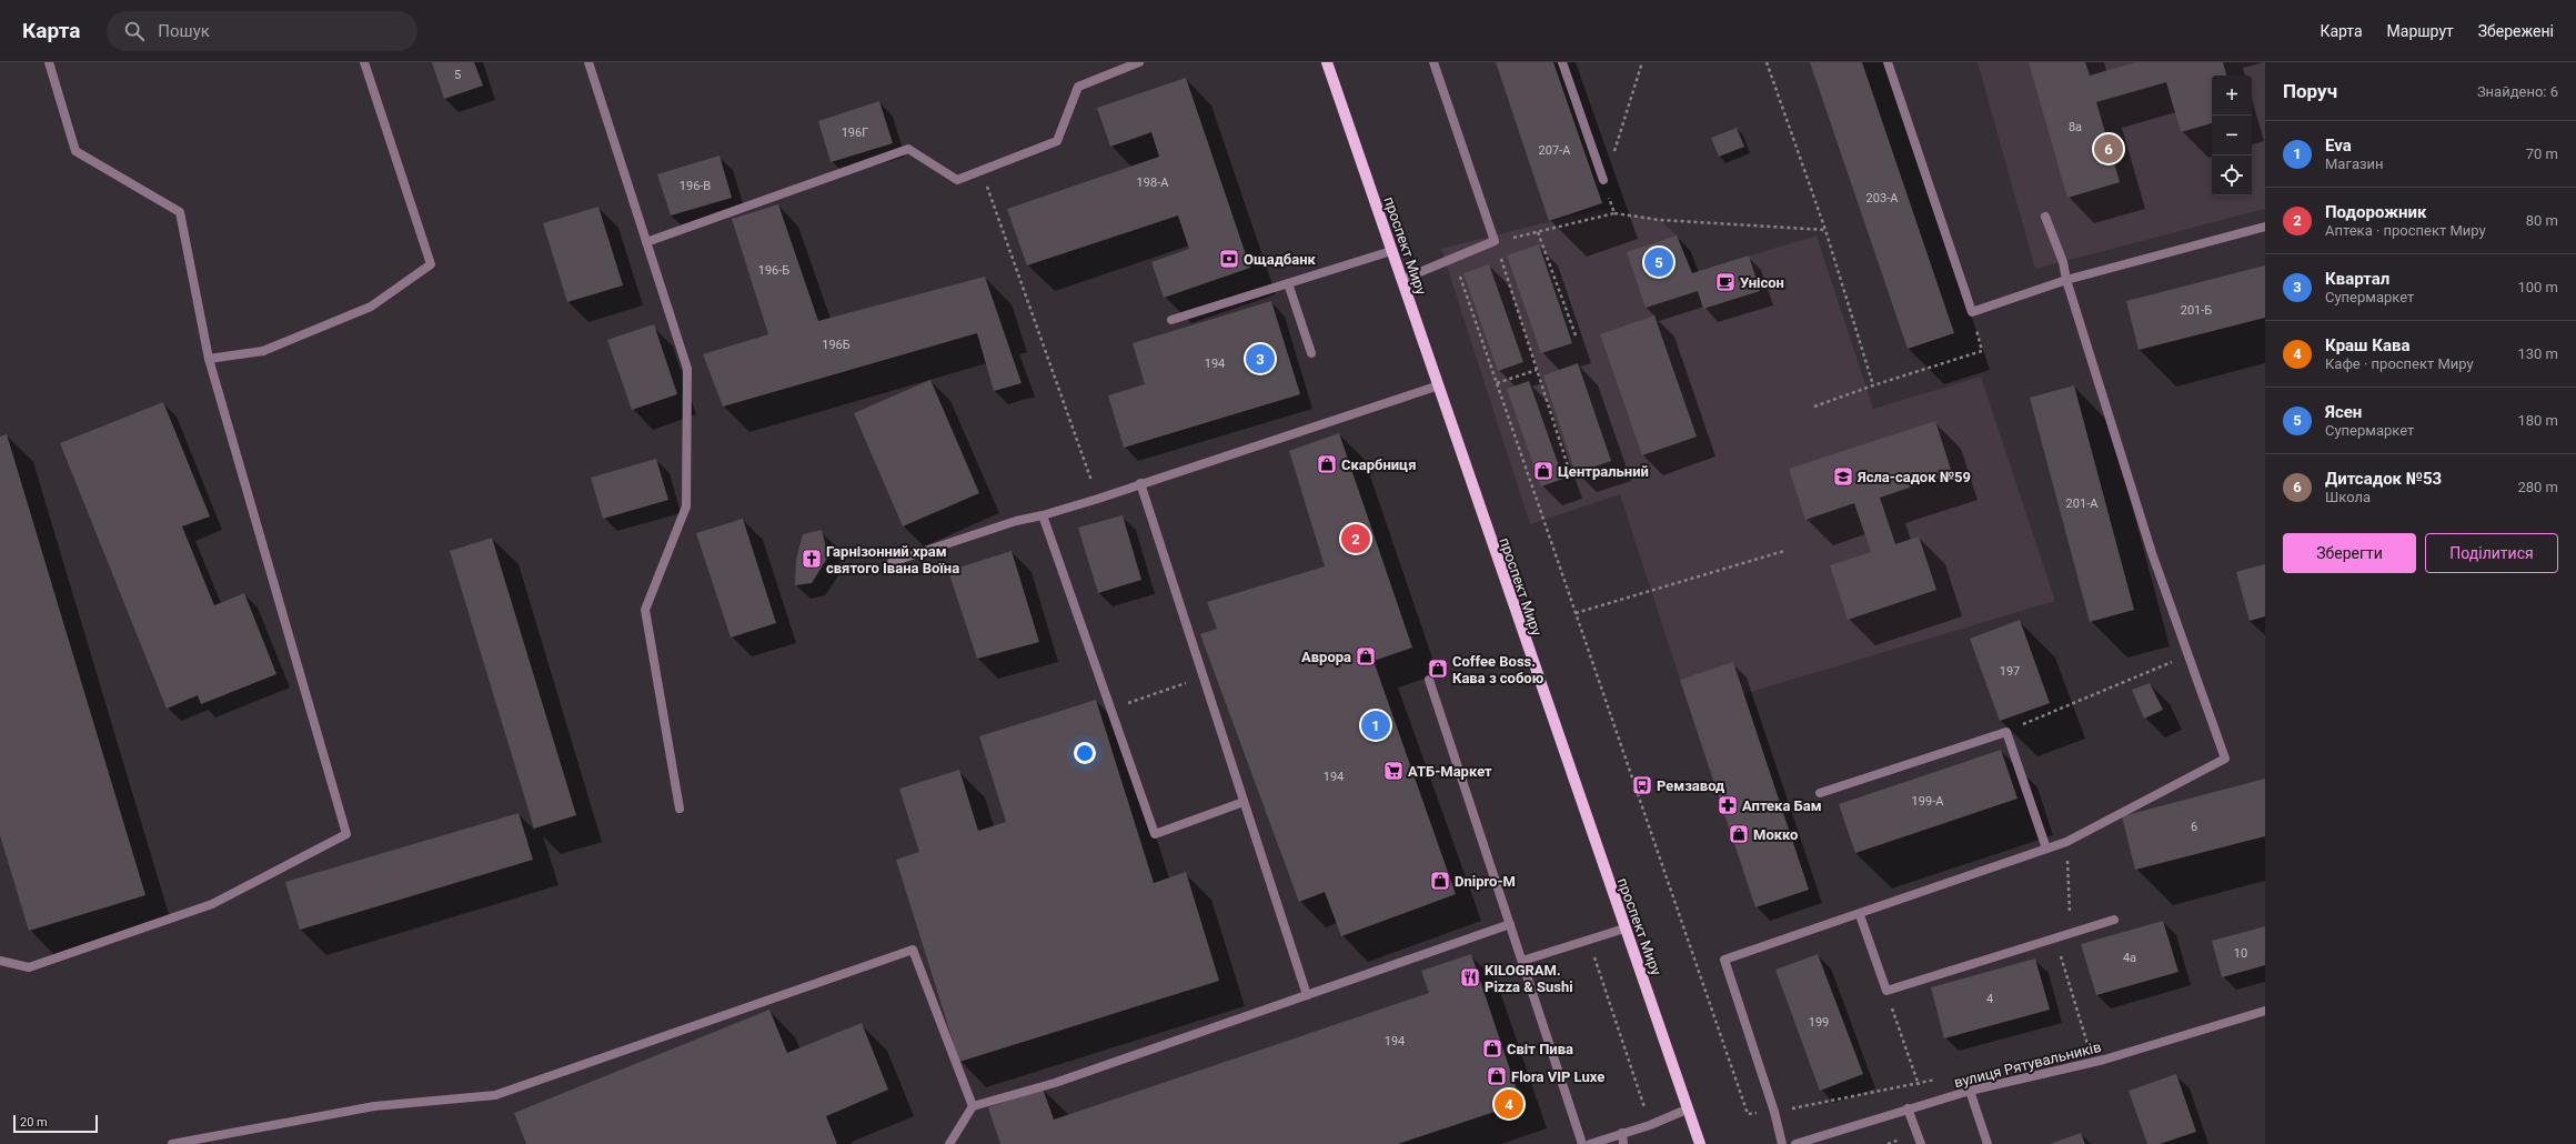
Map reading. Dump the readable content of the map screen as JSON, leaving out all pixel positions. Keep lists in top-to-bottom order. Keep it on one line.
{"streets":{"main road":["проспект Миру"],"street":["вулиця Рятувальників"]},"places":{"bank":["Ощадбанк"],"cafe":["Унісон"],"shop":["Скарбниця","Центральний","Аврора","Coffee Boss. Кава з собою","Мокко","Dnipro-M","Світ Пива","Flora VIP Luxe"],"school or university":["Ясла-садок №59"],"church":["Гарнізонний храм святого Івана Воїна"],"supermarket":["АТБ-Маркет"],"bus stop":["Ремзавод"],"pharmacy":["Аптека Бам"],"restaurant":["KILOGRAM. Pizza & Sushi"]},"house_numbers":["5","8а","196Г","207-А","198-А","196-В","203-А","196-Б","201-Б","196Б","194","201-А","197","194","199-А","6","10","4а","4","199","194"],"scale_bar":"20 m","page":{"header":"Карта","search":"Пошук","nav":["Карта","Маршрут","Збережені"],"heading":["Поруч","Знайдено: 6"],"map_buttons":["+","−"],"list":[{"mark":"1","name":"Eva","note":"Магазин","value":"70 m"},{"mark":"2","name":"Подорожник","note":"Аптека · проспект Миру","value":"80 m"},{"mark":"3","name":"Квартал","note":"Супермаркет","value":"100 m"},{"mark":"4","name":"Краш Кава","note":"Кафе · проспект Миру","value":"130 m"},{"mark":"5","name":"Ясен","note":"Супермаркет","value":"180 m"},{"mark":"6","name":"Дитсадок №53","note":"Школа","value":"280 m"}],"pins":["6","5","3","2","1","4"],"buttons":["Зберегти","Поділитися"],"scale":"20 m"}}
